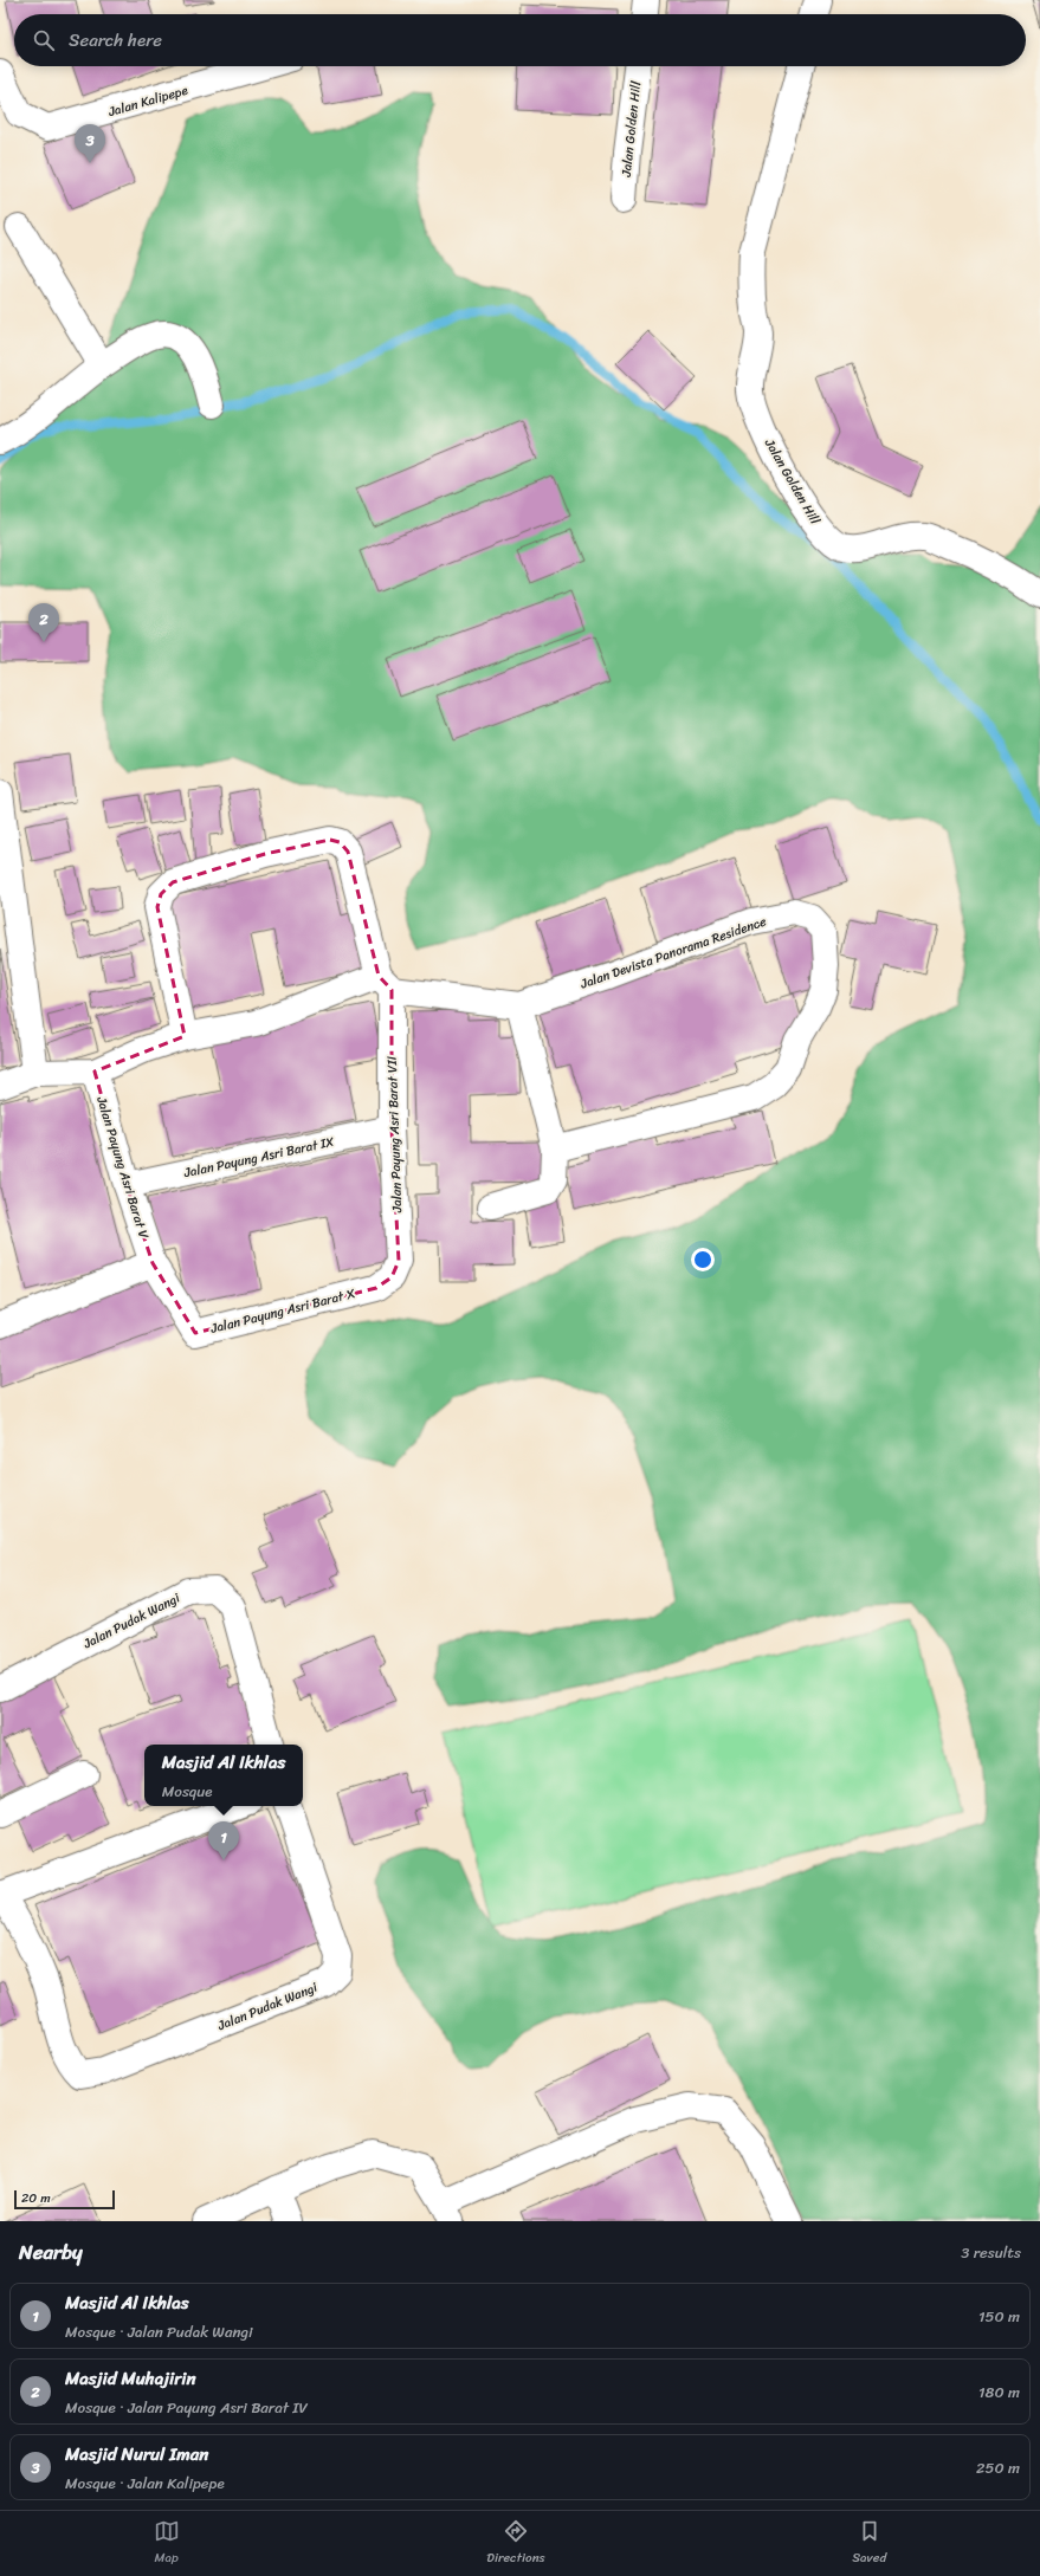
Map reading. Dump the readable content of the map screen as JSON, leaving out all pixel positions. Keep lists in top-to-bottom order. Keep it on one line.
{"streets":{"street":["Jalan Kalipepe","Jalan Golden Hill","Jalan Devista Panorama Residence","Jalan Payung Asri Barat VII","Jalan Payung Asri Barat IX","Jalan Payung Asri Barat V","Jalan Payung Asri Barat X","Jalan Pudak Wangi"]},"crossings":[["Jalan Devista Panorama Residence","Jalan Payung Asri Barat VII"],["Jalan Payung Asri Barat VII","Jalan Payung Asri Barat IX"],["Jalan Payung Asri Barat VII","Jalan Payung Asri Barat X"],["Jalan Payung Asri Barat IX","Jalan Payung Asri Barat V"],["Jalan Payung Asri Barat V","Jalan Payung Asri Barat X"]],"scale_bar":"20 m","page":{"search":"Search here","pins":["3","2","1"],"popup":["Masjid Al Ikhlas","Mosque"],"scale":"20 m","heading":["Nearby","3 results"],"list":[{"mark":"1","name":"Masjid Al Ikhlas","note":"Mosque · Jalan Pudak Wangi","value":"150 m"},{"mark":"2","name":"Masjid Muhajirin","note":"Mosque · Jalan Payung Asri Barat IV","value":"180 m"},{"mark":"3","name":"Masjid Nurul Iman","note":"Mosque · Jalan Kalipepe","value":"250 m"}],"nav":["Map","Directions","Saved"]}}
